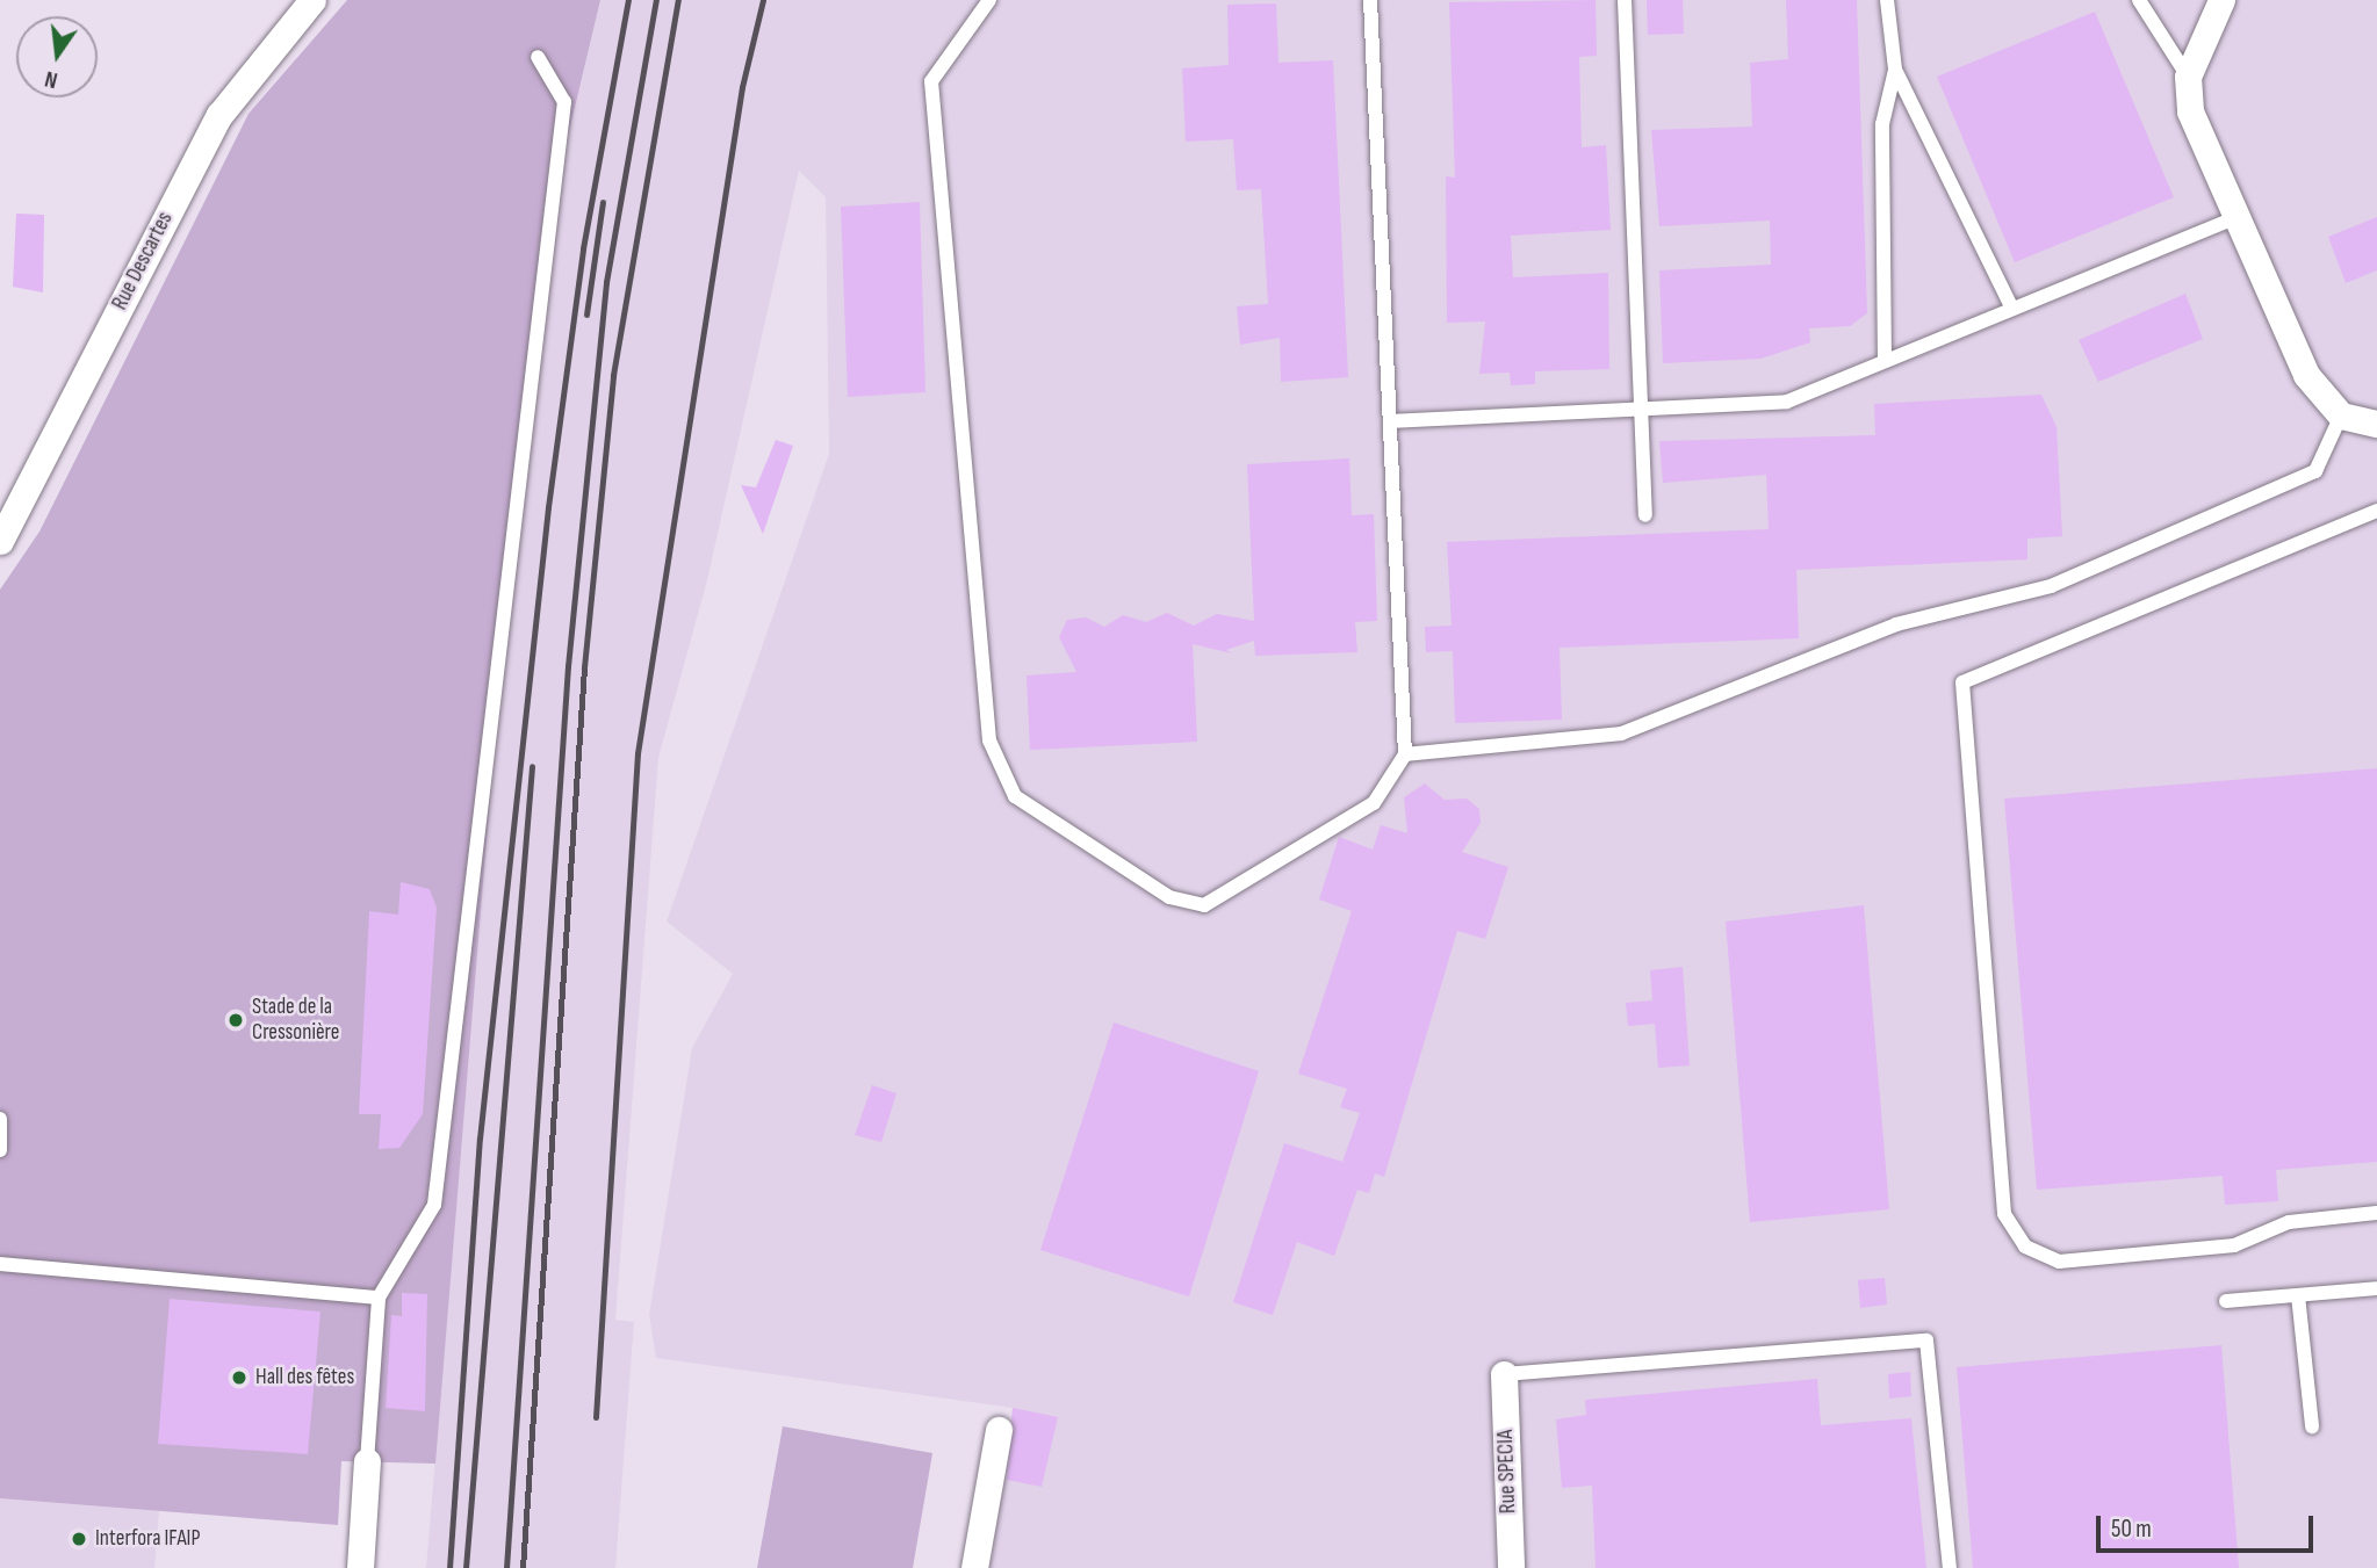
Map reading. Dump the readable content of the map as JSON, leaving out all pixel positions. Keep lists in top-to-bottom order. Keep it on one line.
{"streets":{"street":["Rue Descartes","Rue SPECIA"]},"places":["Stade de la Cressonière","Hall des fêtes","Interfora IFAIP"],"scale_bar":"50 m","north":"bottom"}
